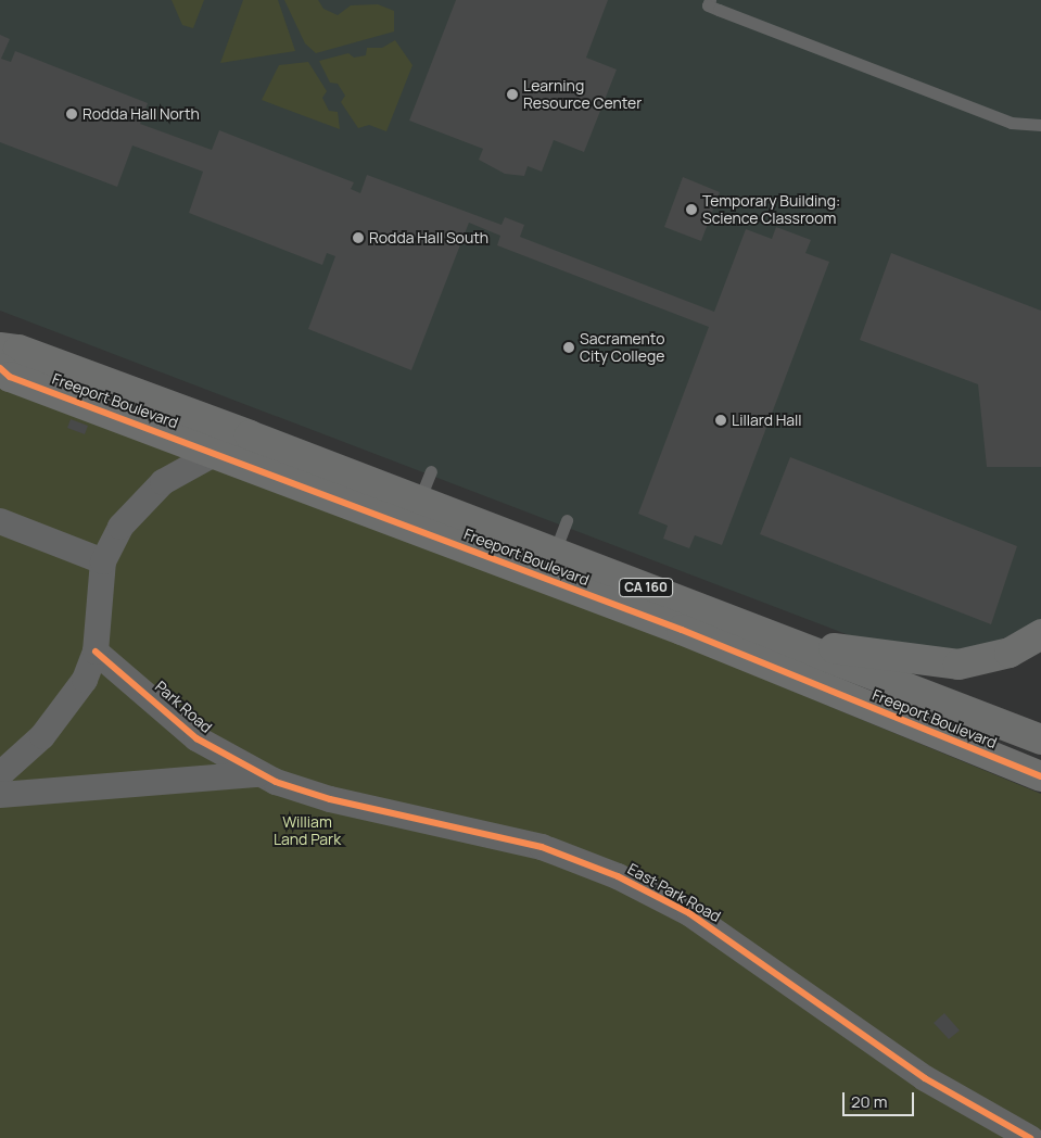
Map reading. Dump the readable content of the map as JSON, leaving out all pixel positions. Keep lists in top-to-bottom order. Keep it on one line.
{"streets":{"main road":["Freeport Boulevard","CA 160"],"street":["Park Road","East Park Road"]},"crossings":[["Park Road","East Park Road"]],"parks":["William Land Park"],"places":["Learning Resource Center","Rodda Hall North","Temporary Building: Science Classroom","Rodda Hall South","Sacramento City College","Lillard Hall"],"scale_bar":"20 m"}
